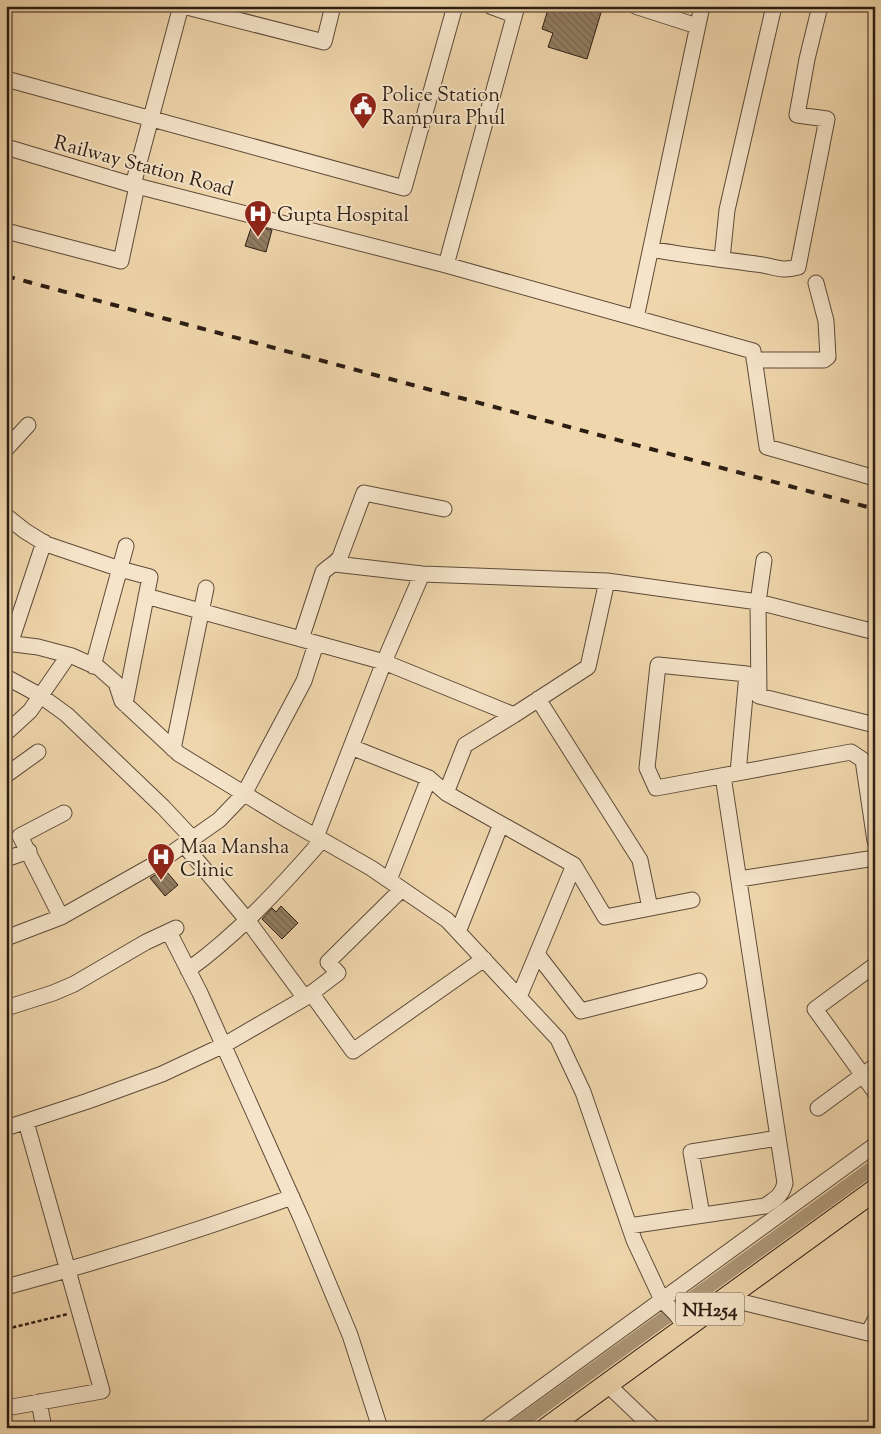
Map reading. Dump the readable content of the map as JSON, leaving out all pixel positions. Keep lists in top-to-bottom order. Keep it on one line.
{"streets":{"highway":["NH254"],"street":["Railway Station Road"]},"places":{"public building":["Police Station Rampura Phul"],"hospital":["Gupta Hospital","Maa Mansha Clinic"]}}
